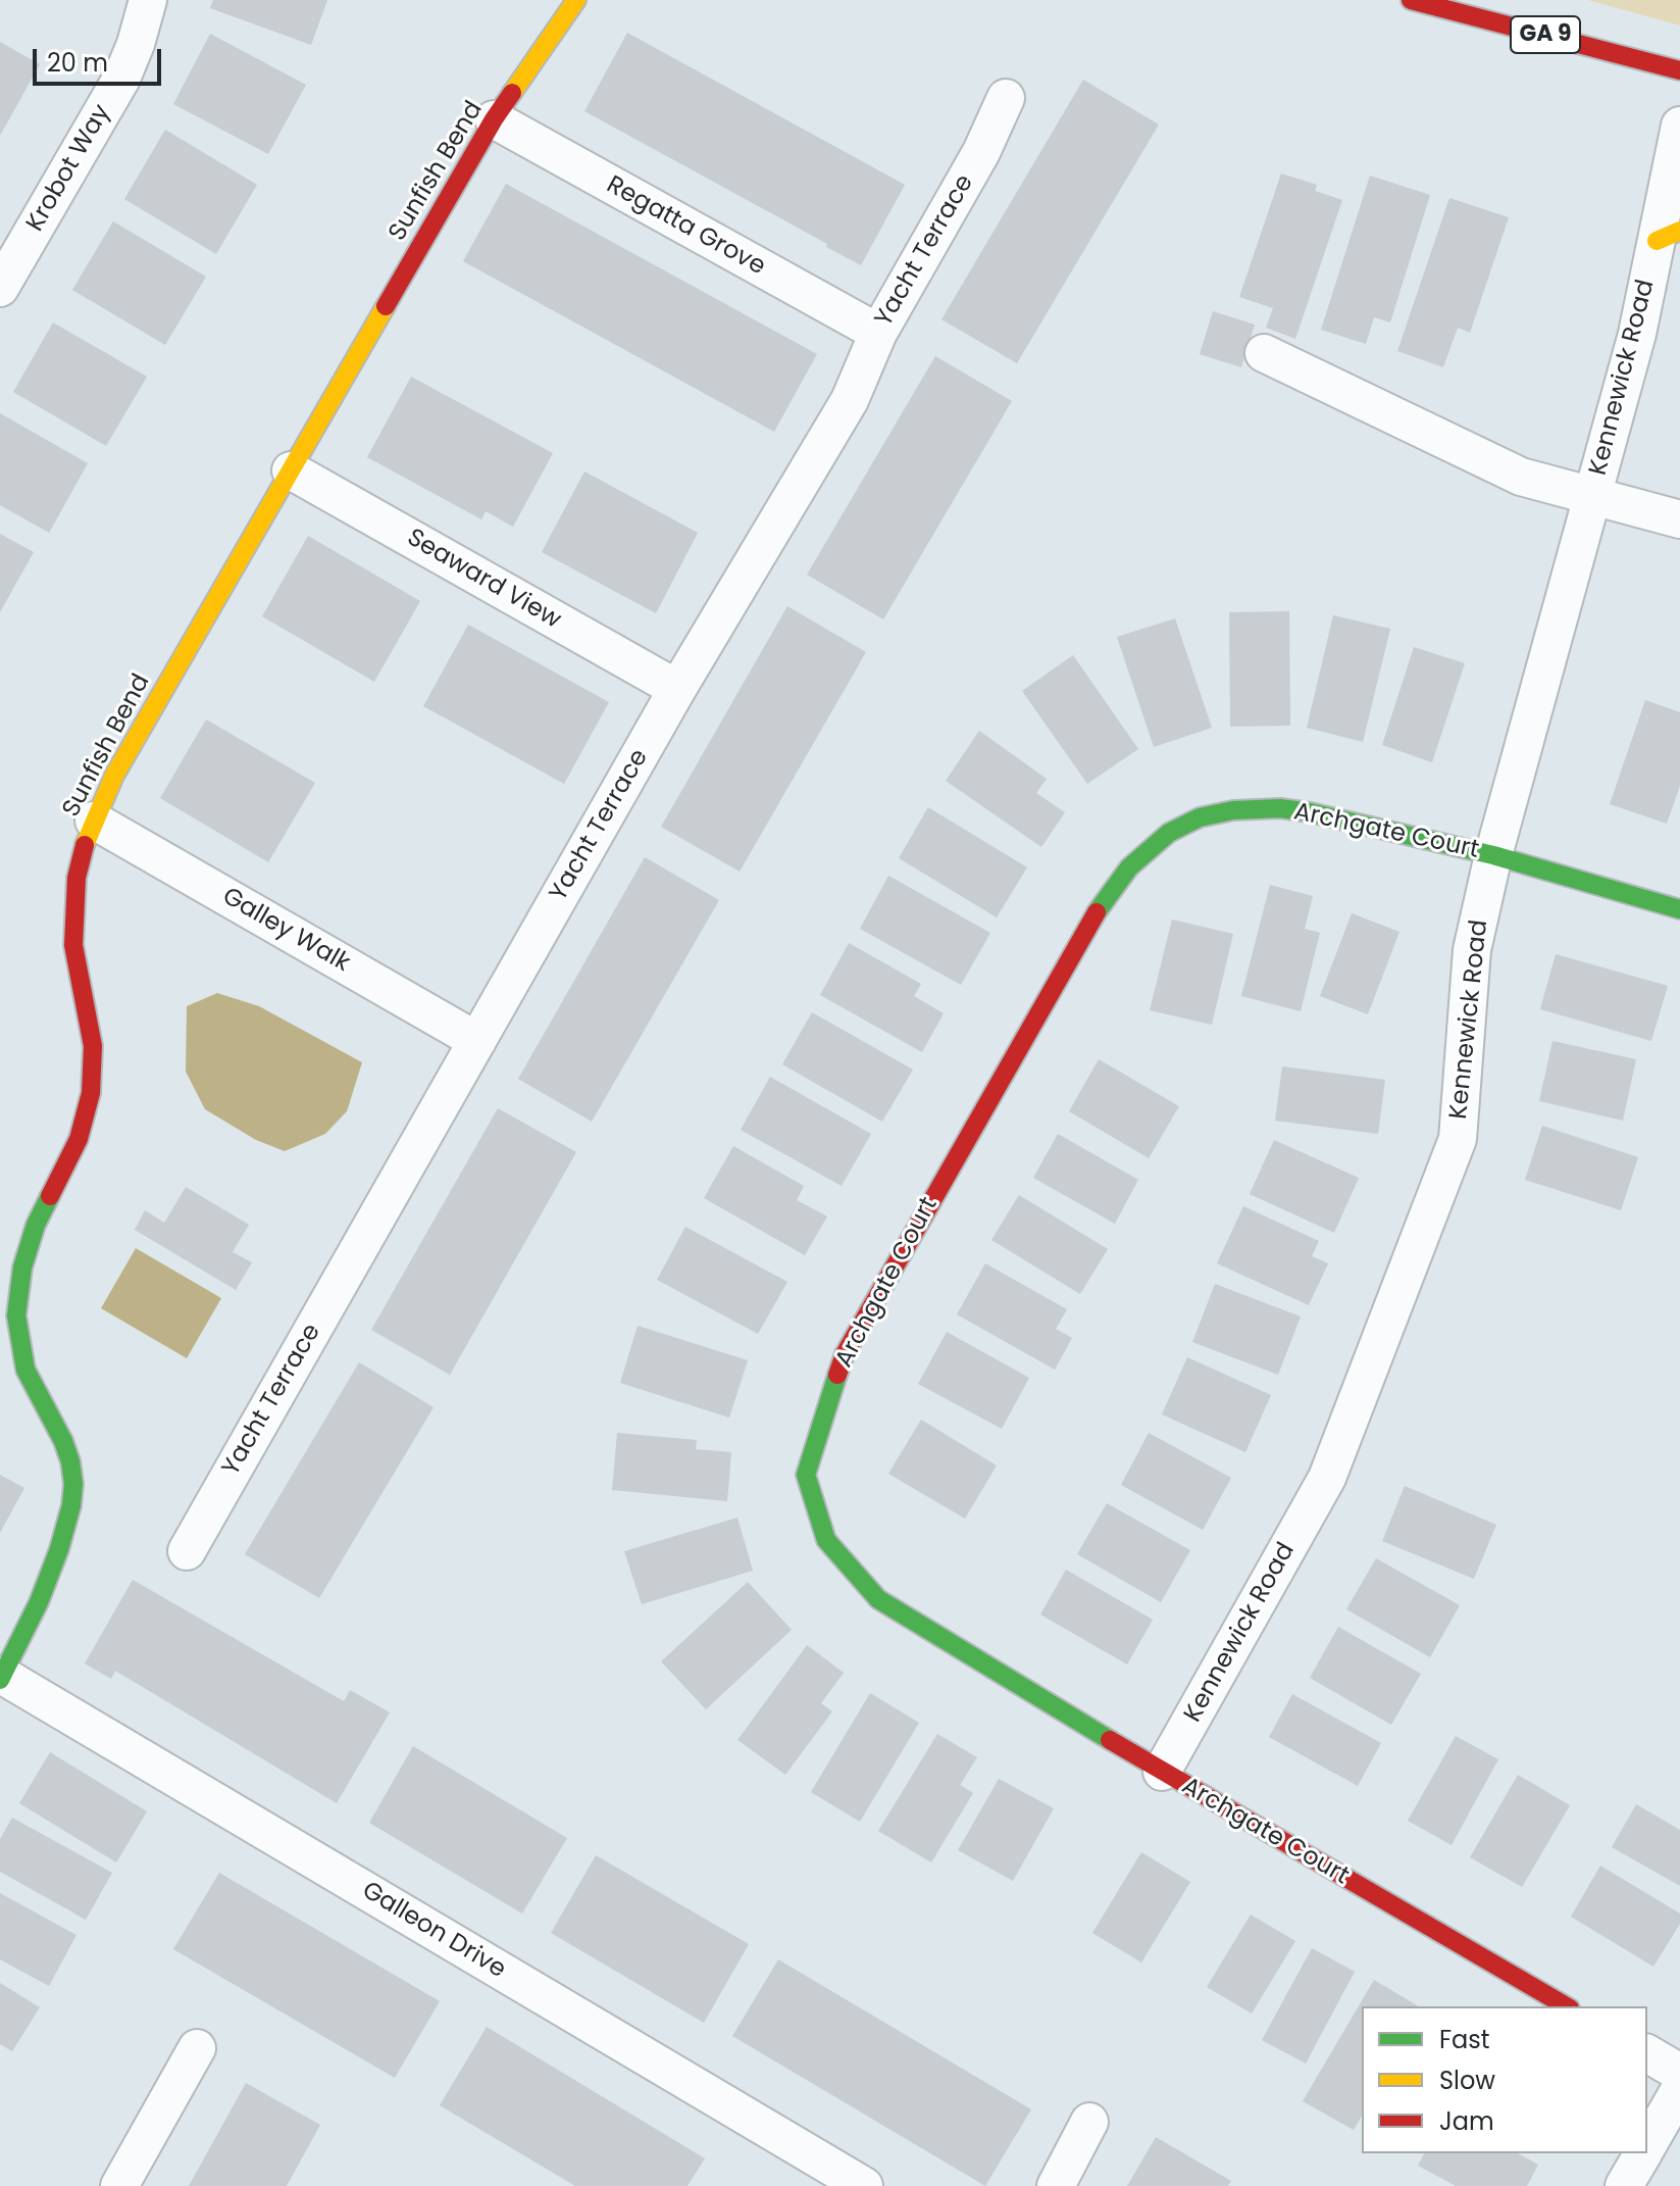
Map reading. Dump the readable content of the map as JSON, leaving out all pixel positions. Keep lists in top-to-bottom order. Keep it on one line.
{"streets":{"street":["GA 9","Krobot Way","Sunfish Bend","Regatta Grove","Yacht Terrace","Kennewick Road","Seaward View","Archgate Court","Galley Walk","Galleon Drive"]},"crossings":[["Sunfish Bend","Regatta Grove"],["Sunfish Bend","Seaward View"],["Sunfish Bend","Galley Walk"],["Sunfish Bend","Galleon Drive"],["Regatta Grove","Yacht Terrace"],["Yacht Terrace","Seaward View"],["Yacht Terrace","Galley Walk"],["Kennewick Road","Archgate Court"]],"legend":["Fast","Slow","Jam"],"scale_bar":"20 m"}
